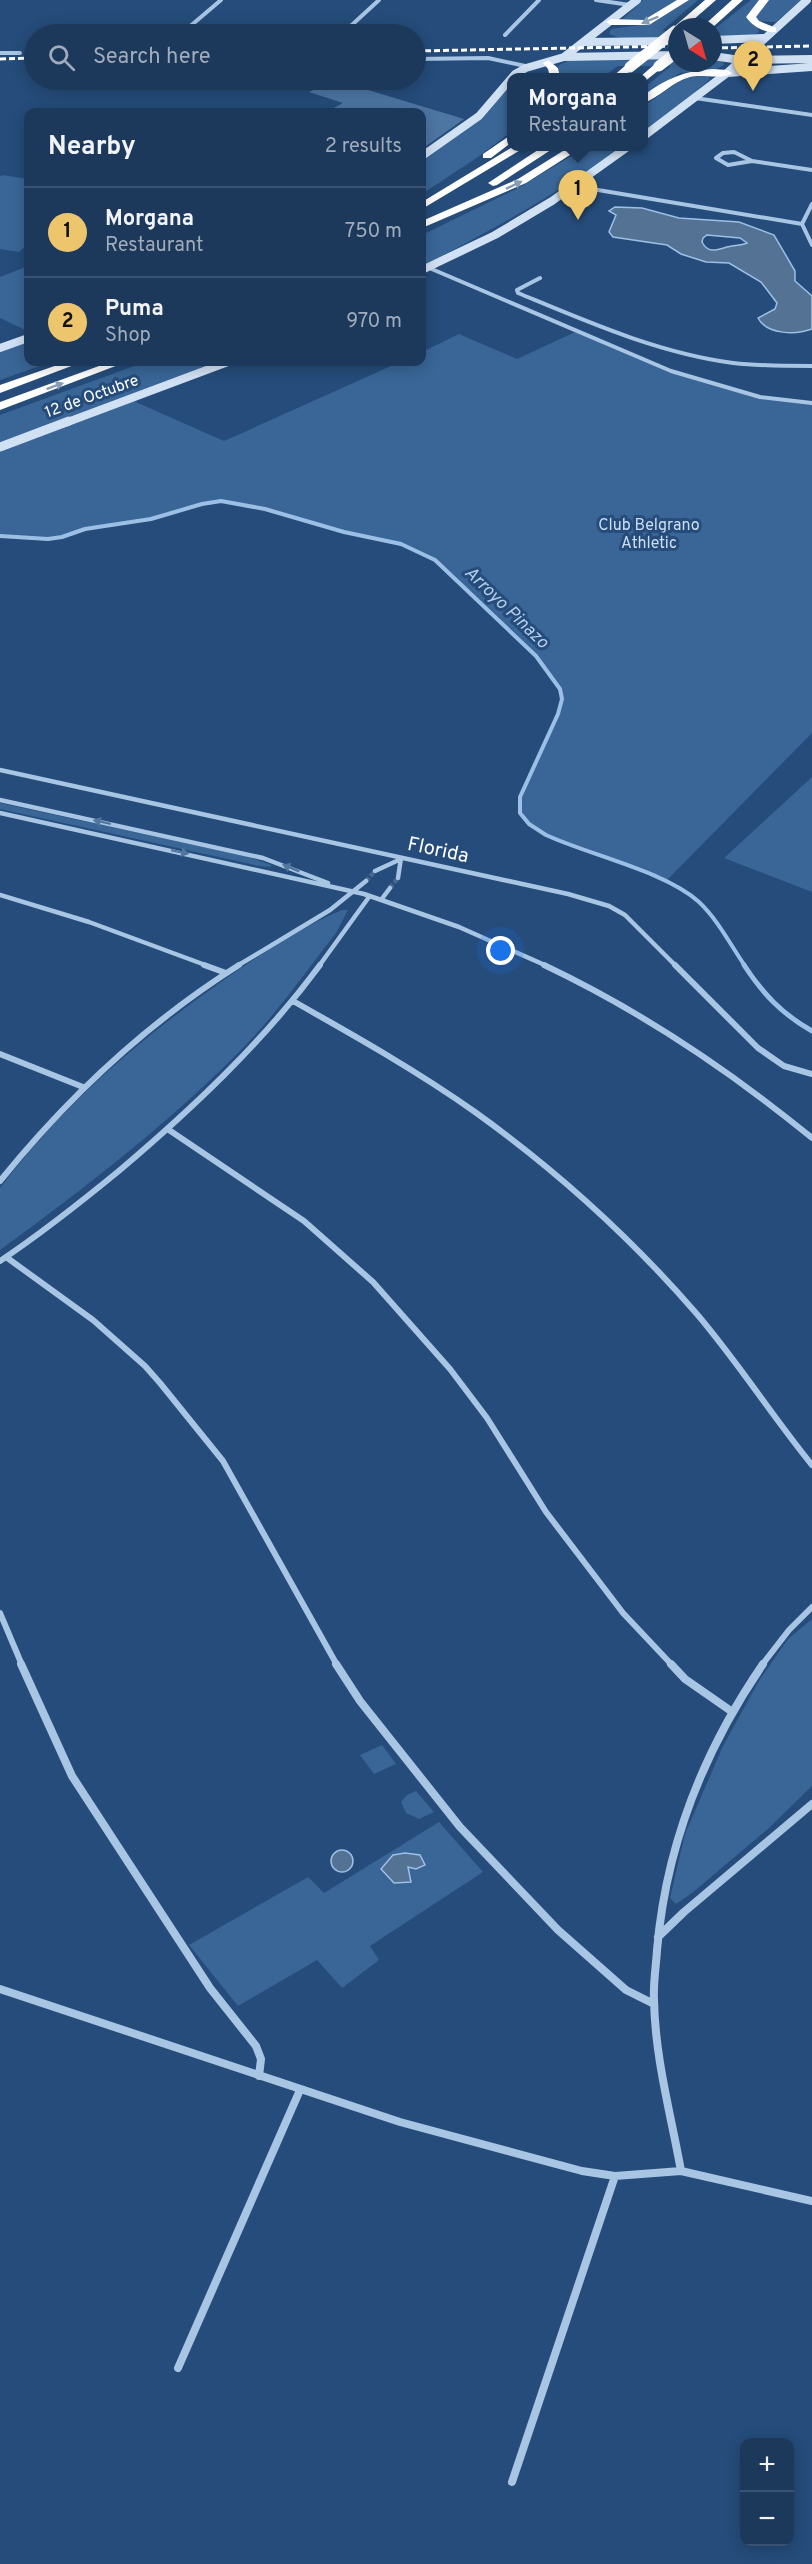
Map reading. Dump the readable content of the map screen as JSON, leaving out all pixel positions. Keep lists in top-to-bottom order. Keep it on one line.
{"streets":{"street":["12 de Octubre","Florida"]},"water":["Arroyo Pinazo"],"parks":["Club Belgrano Athletic"],"north":"bottom right","page":{"search":"Search here","pins":["2","1"],"popup":["Morgana","Restaurant"],"heading":["Nearby","2 results"],"list":[{"mark":"1","name":"Morgana","note":"Restaurant","value":"750 m"},{"mark":"2","name":"Puma","note":"Shop","value":"970 m"}],"map_buttons":["+","−"]}}
